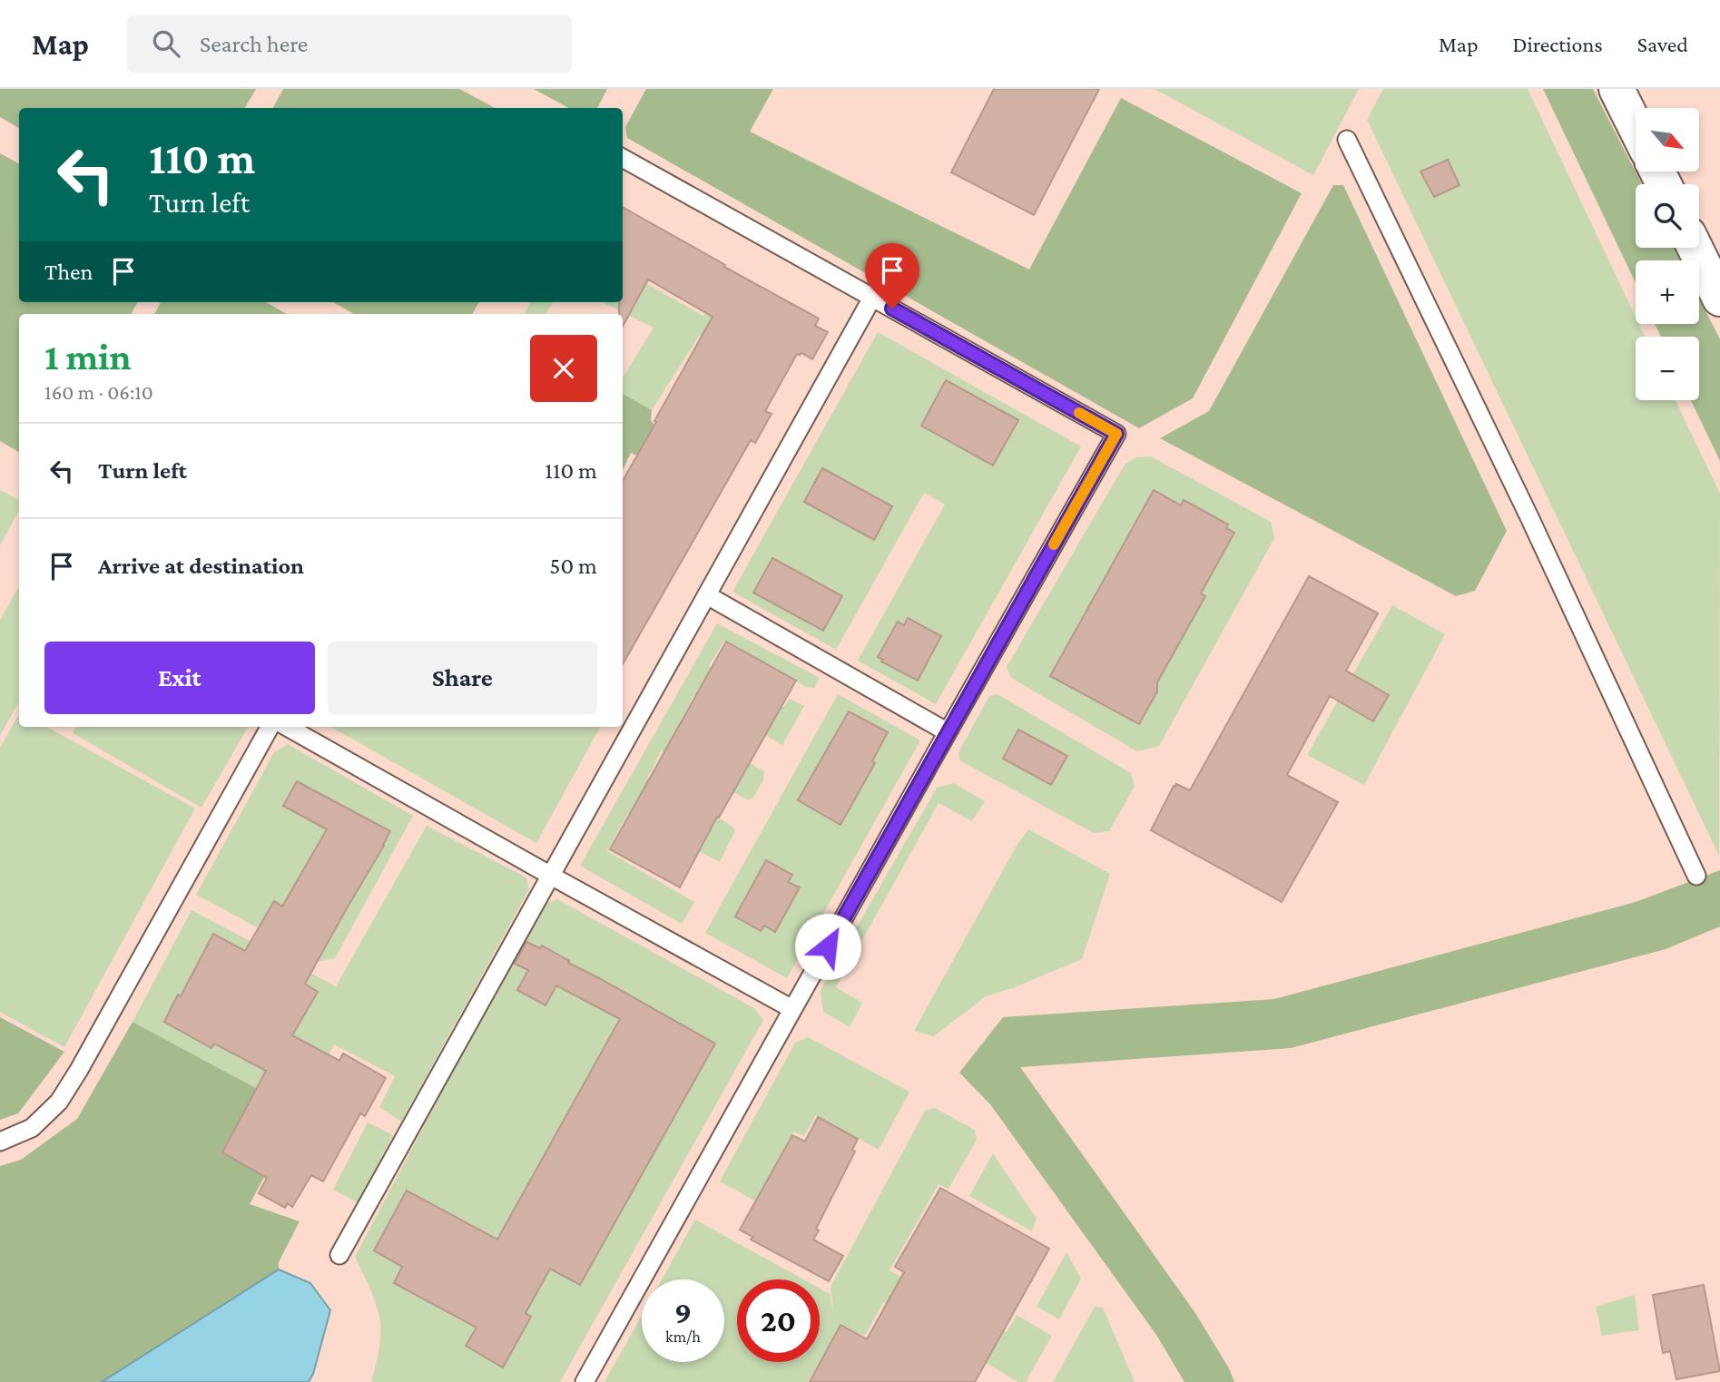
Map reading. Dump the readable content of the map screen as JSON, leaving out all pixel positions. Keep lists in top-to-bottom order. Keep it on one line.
{"north":"bottom right","page":{"header":"Map","search":"Search here","nav":["Map","Directions","Saved"],"map_buttons":["+","−"],"turn":["110 m","Turn left"],"then":"Then","heading":["1 min","160 m · 06:10"],"list":[{"name":"Turn left","value":"110 m"},{"name":"Arrive at destination","value":"50 m"}],"buttons":["Exit","Share"],"speed":"9 km/h","limit":"20"}}
